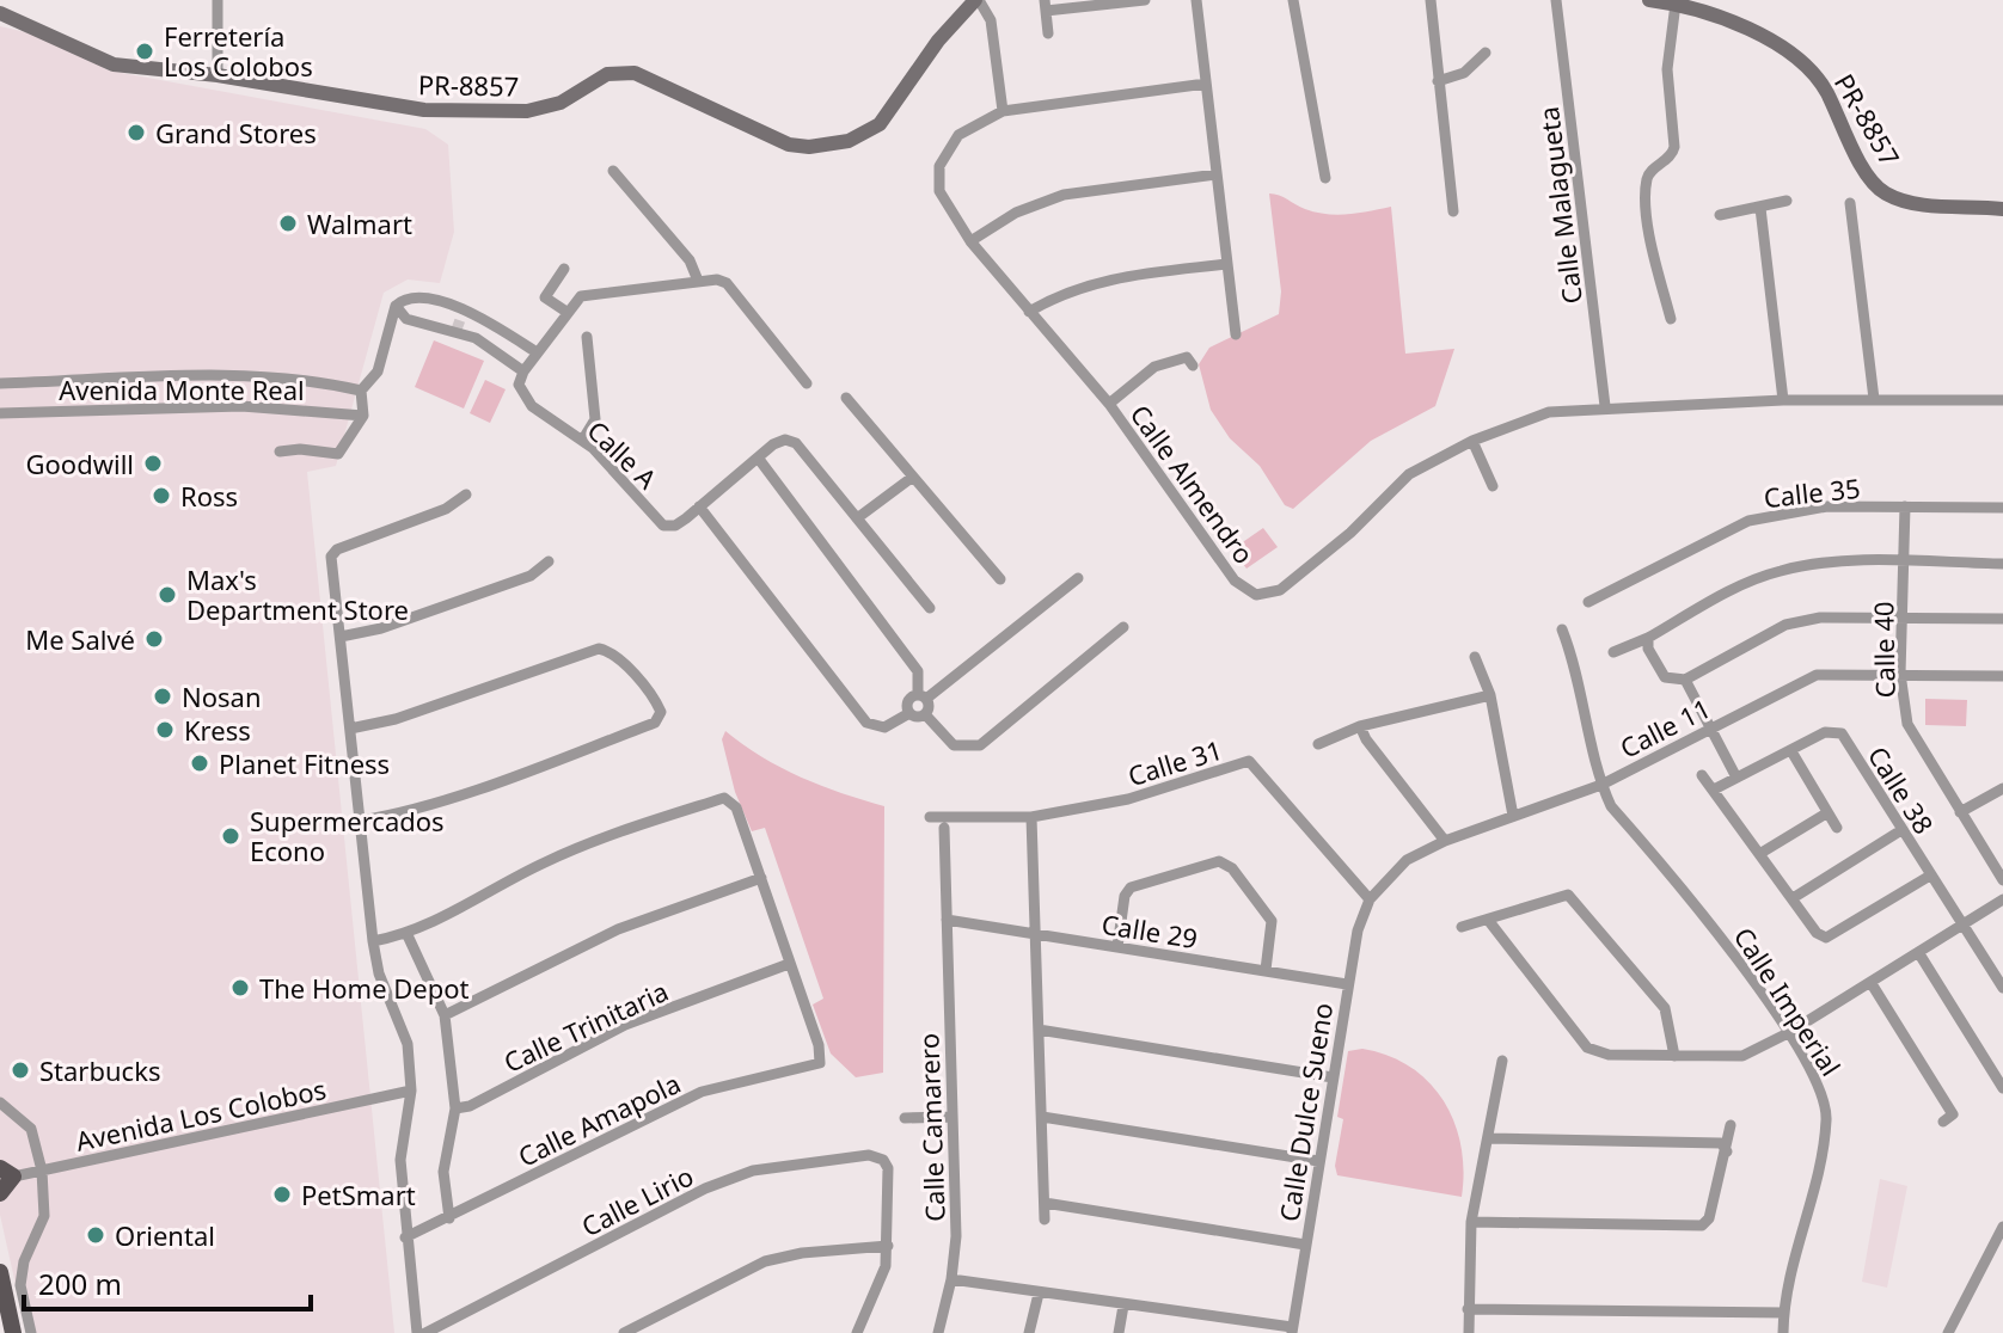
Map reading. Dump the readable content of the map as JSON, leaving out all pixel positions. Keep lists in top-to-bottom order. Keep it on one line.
{"streets":{"street":["PR-8857","Calle Malagueta","Avenida Monte Real","Calle A","Calle Almendro","Calle 35","Calle 40","Calle 11","Calle 31","Calle 38","Calle 29","Calle Imperial","Calle Trinitaria","Calle Dulce Sueno","Avenida Los Colobos","Calle Amapola","Calle Camarero","Calle Lirio"]},"crossings":[["Calle Malagueta","Calle Almendro"],["Calle 35","Calle 40"],["Calle 40","Calle 11"],["Calle 11","Calle 31"],["Calle 11","Calle Imperial"],["Calle 11","Calle Dulce Sueno"],["Calle 31","Calle Dulce Sueno"],["Calle 29","Calle Dulce Sueno"],["Calle 29","Calle Camarero"],["Calle Trinitaria","Calle Amapola"]],"places":["Ferretería Los Colobos","Grand Stores","Walmart","Goodwill","Ross","Max's Department Store","Me Salvé","Nosan","Kress","Planet Fitness","Supermercados Econo","The Home Depot","Starbucks","PetSmart","Oriental"],"scale_bar":"200 m"}
